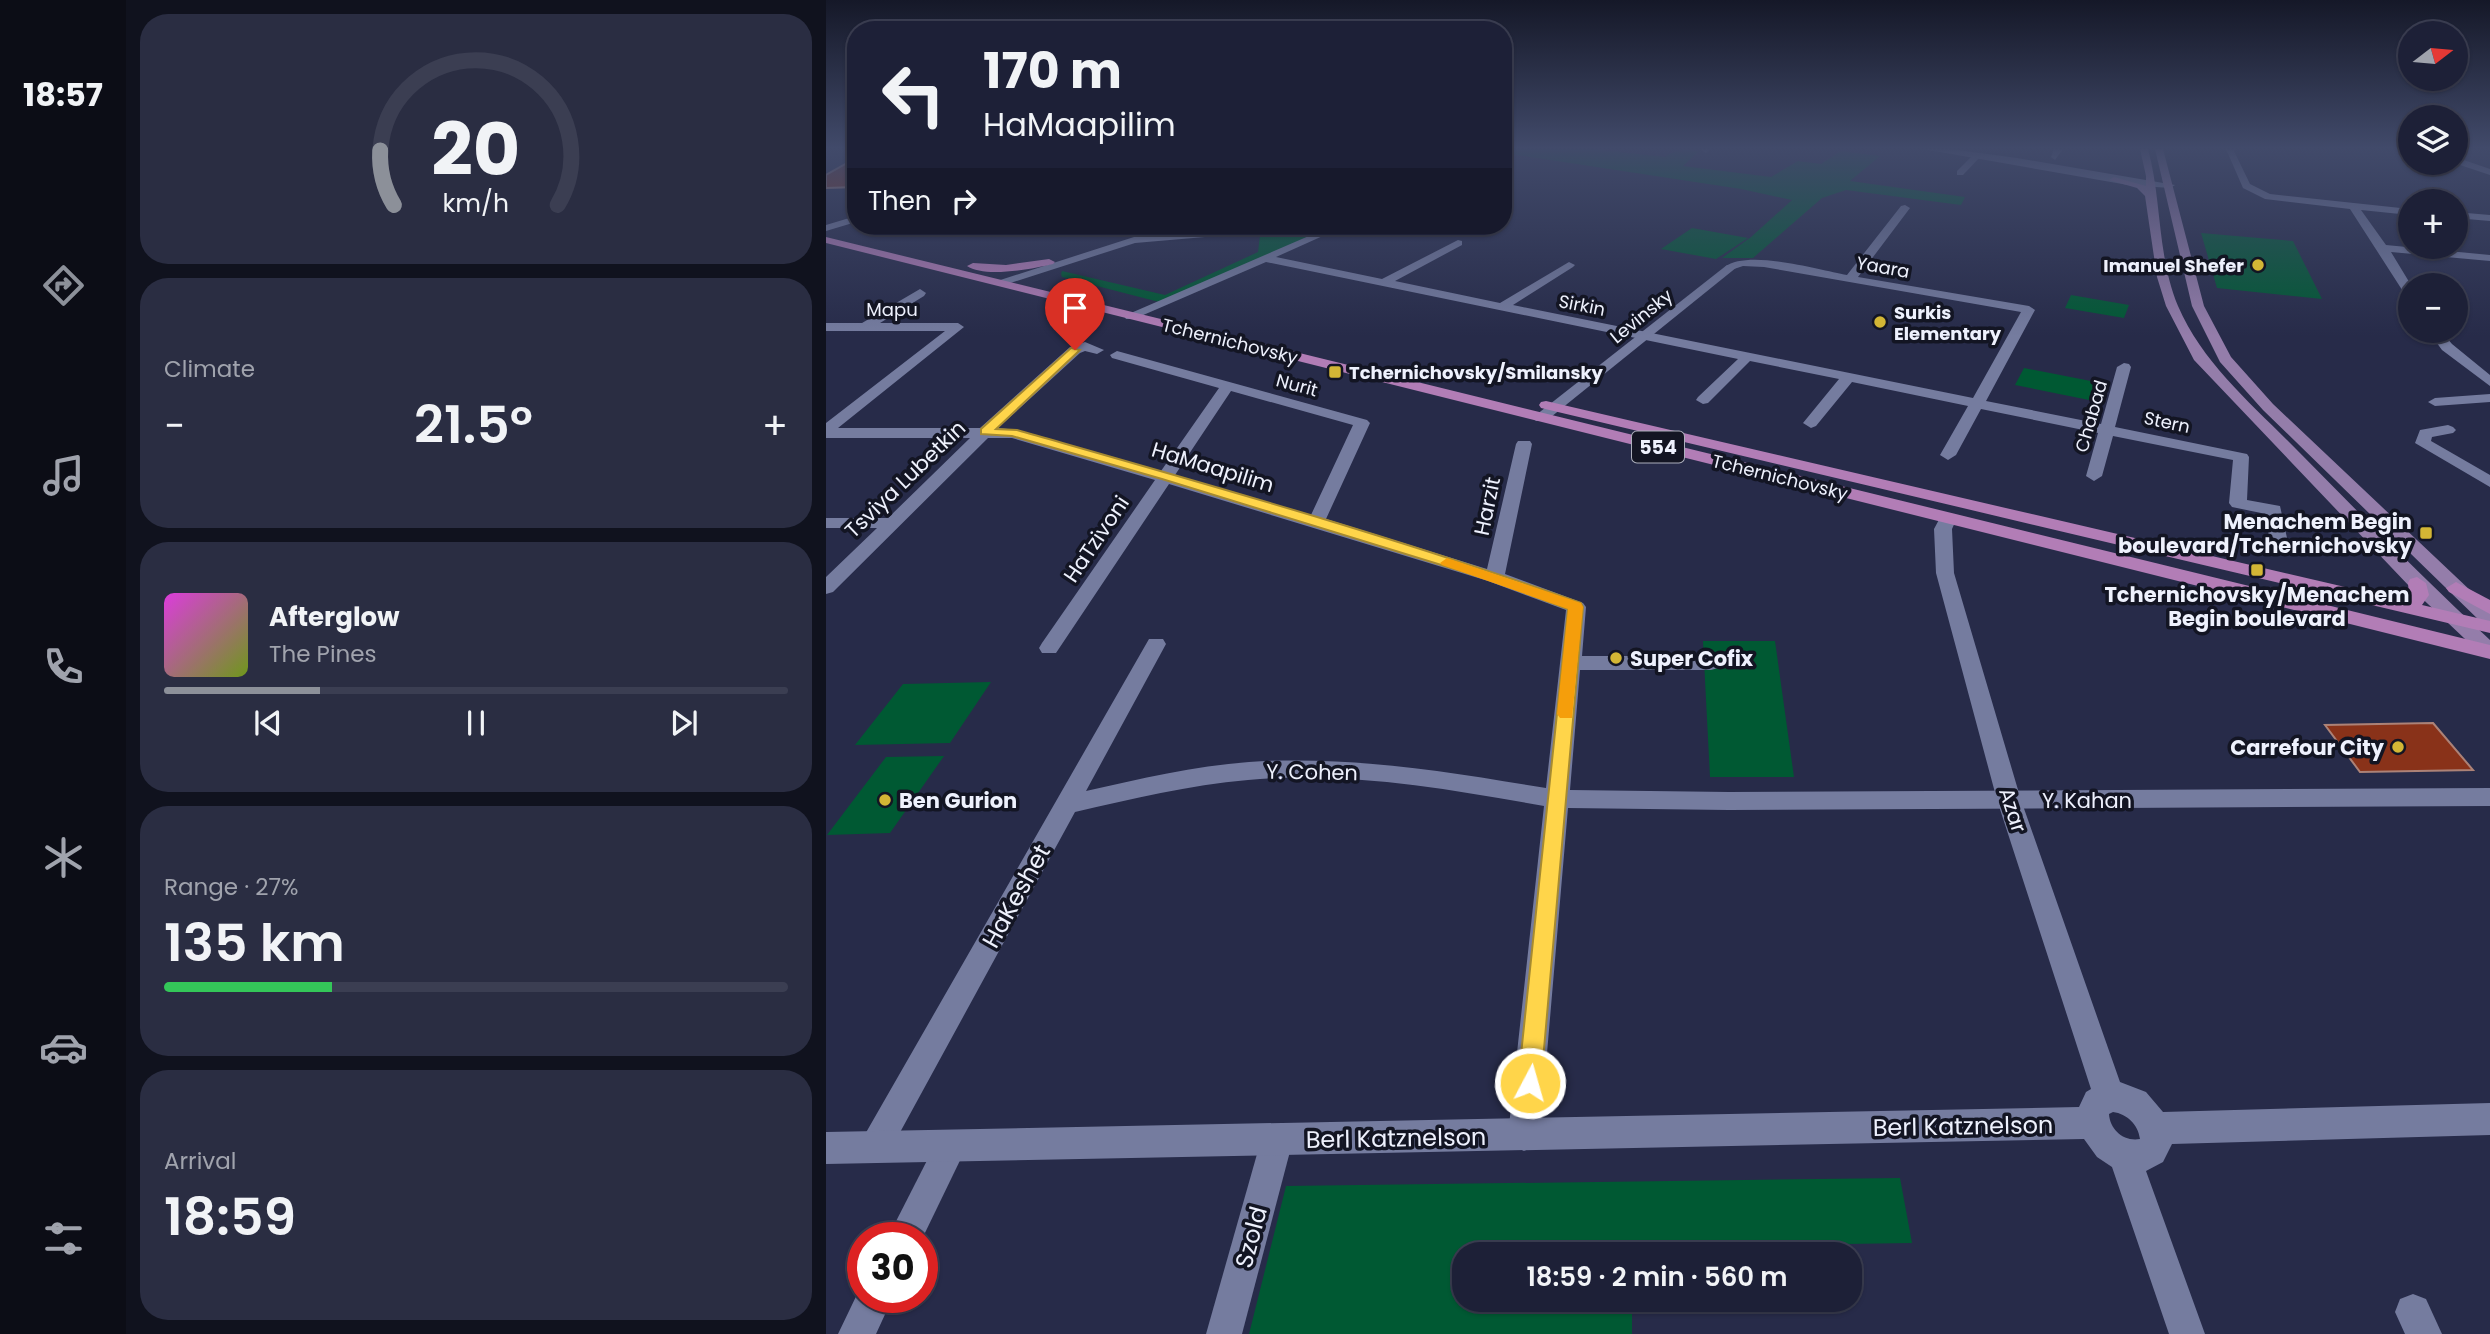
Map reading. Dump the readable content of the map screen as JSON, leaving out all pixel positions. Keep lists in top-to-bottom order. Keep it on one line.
{"streets":{"main road":["Tchernichovsky","554"],"street":["Yaara","Sirkin","Mapu","Levinsky","Nurit","Chabad","Stern","HaMaapilim","Tsviya Lubetkin","Harzit","HaTzivoni","Y. Cohen","Y. Kahan","Azar","HaKeshet","Berl Katznelson","Szold"]},"crossings":[["Yaara","Sirkin"],["Yaara","Levinsky"],["Yaara","Stern"],["Sirkin","Levinsky"],["Sirkin","Stern"],["Mapu","HaMaapilim"],["Levinsky","Tchernichovsky"],["Tchernichovsky","Azar"],["Nurit","HaMaapilim"],["Nurit","HaTzivoni"],["Chabad","Stern"],["HaMaapilim","Tsviya Lubetkin"],["HaMaapilim","Harzit"],["HaMaapilim","HaTzivoni"],["Y. Cohen","Y. Kahan"],["Y. Cohen","HaKeshet"],["Y. Kahan","Azar"],["Azar","Berl Katznelson"],["HaKeshet","Berl Katznelson"],["Berl Katznelson","Szold"]],"places":{"other":["Imanuel Shefer","Surkis Elementary","Super Cofix","Carrefour City","Ben Gurion"],"transit":["Tchernichovsky/Smilansky","Menachem Begin boulevard/Tchernichovsky","Tchernichovsky/Menachem Begin boulevard"]},"north":"right","page":{"tabs":"18:57","map_buttons":["+","−"],"turn":["170 m","HaMaapilim"],"then":"Then","tile":["Climate",["Range · 27%","135 km"],["Arrival","18:59"]],"heat":["−","21.5°","+"],"song":["Afterglow","The Pines"],"limit":"30","trip":"18:59 · 2 min · 560 m","gauge":["20","km/h"]}}
